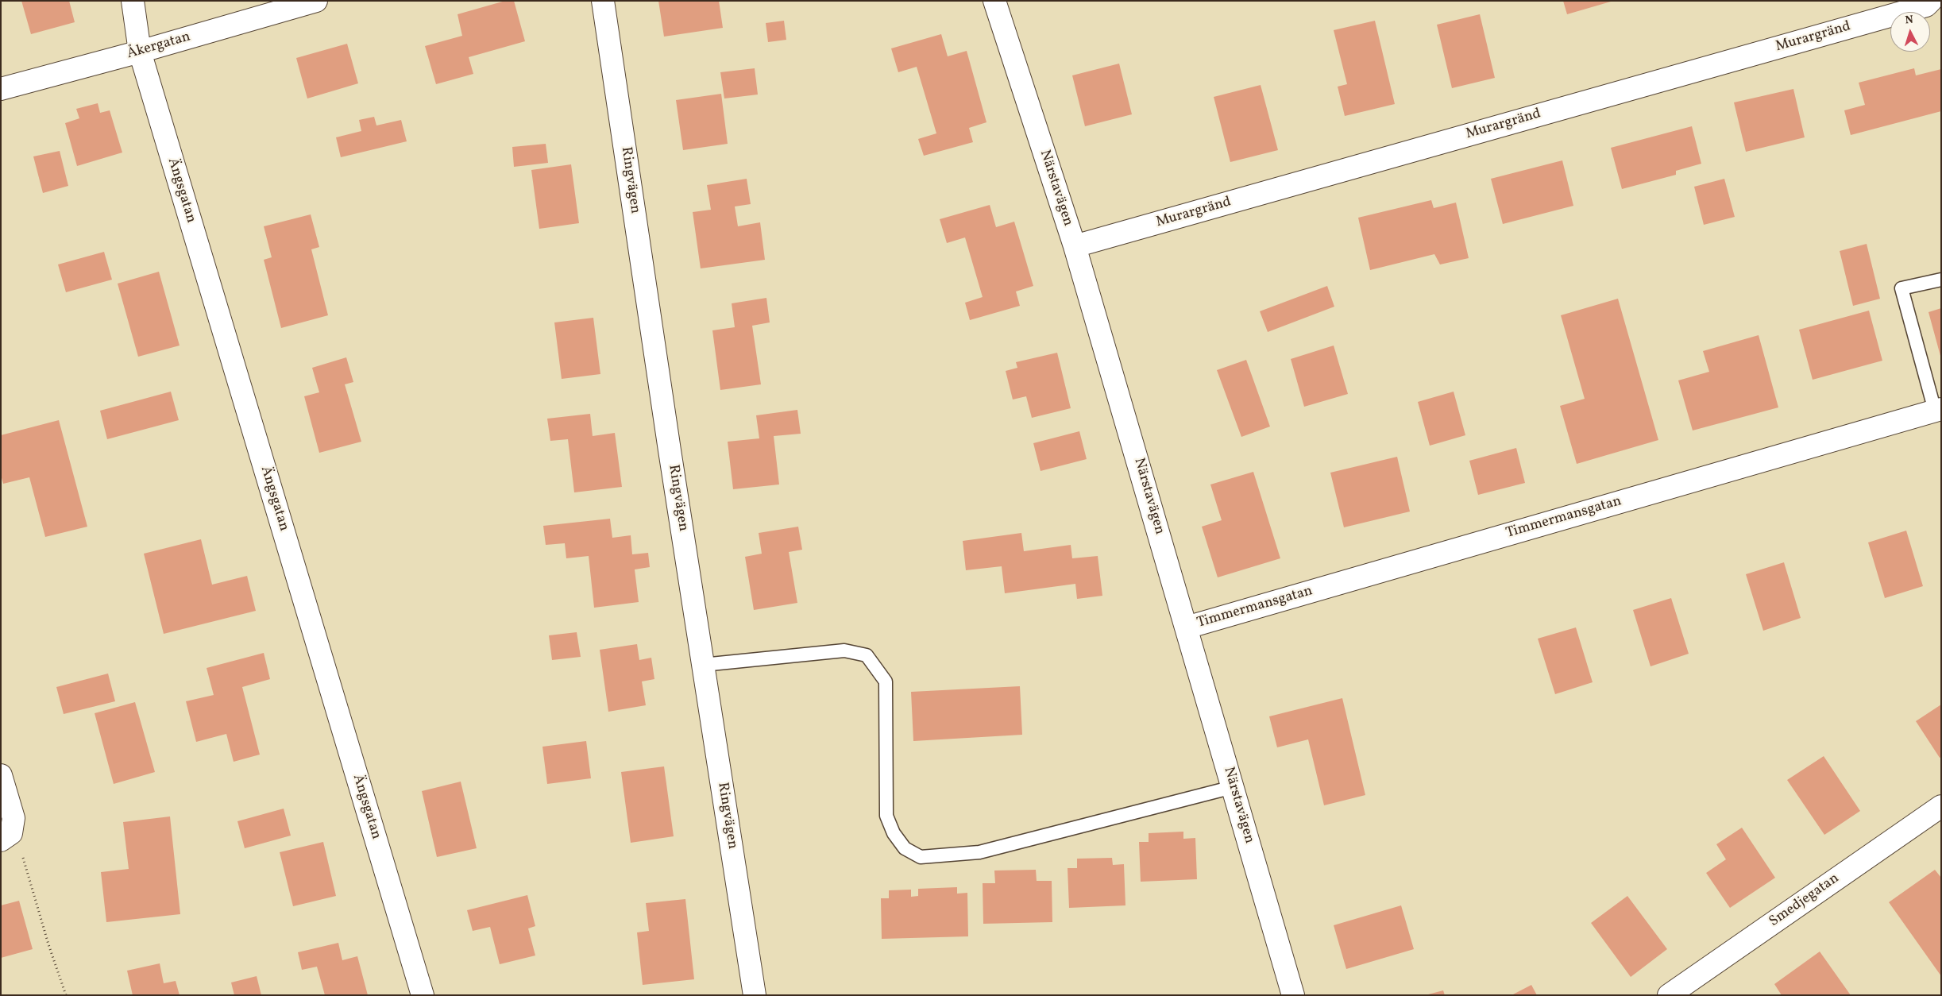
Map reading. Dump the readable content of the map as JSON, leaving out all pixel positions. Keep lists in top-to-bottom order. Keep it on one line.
{"streets":{"street":["Murargränd","Åkergatan","Ringvägen","Närstavägen","Ängsgatan","Timmermansgatan","Smedjegatan"]},"crossings":[["Murargränd","Närstavägen"],["Åkergatan","Ängsgatan"],["Närstavägen","Timmermansgatan"]],"north":"top"}
